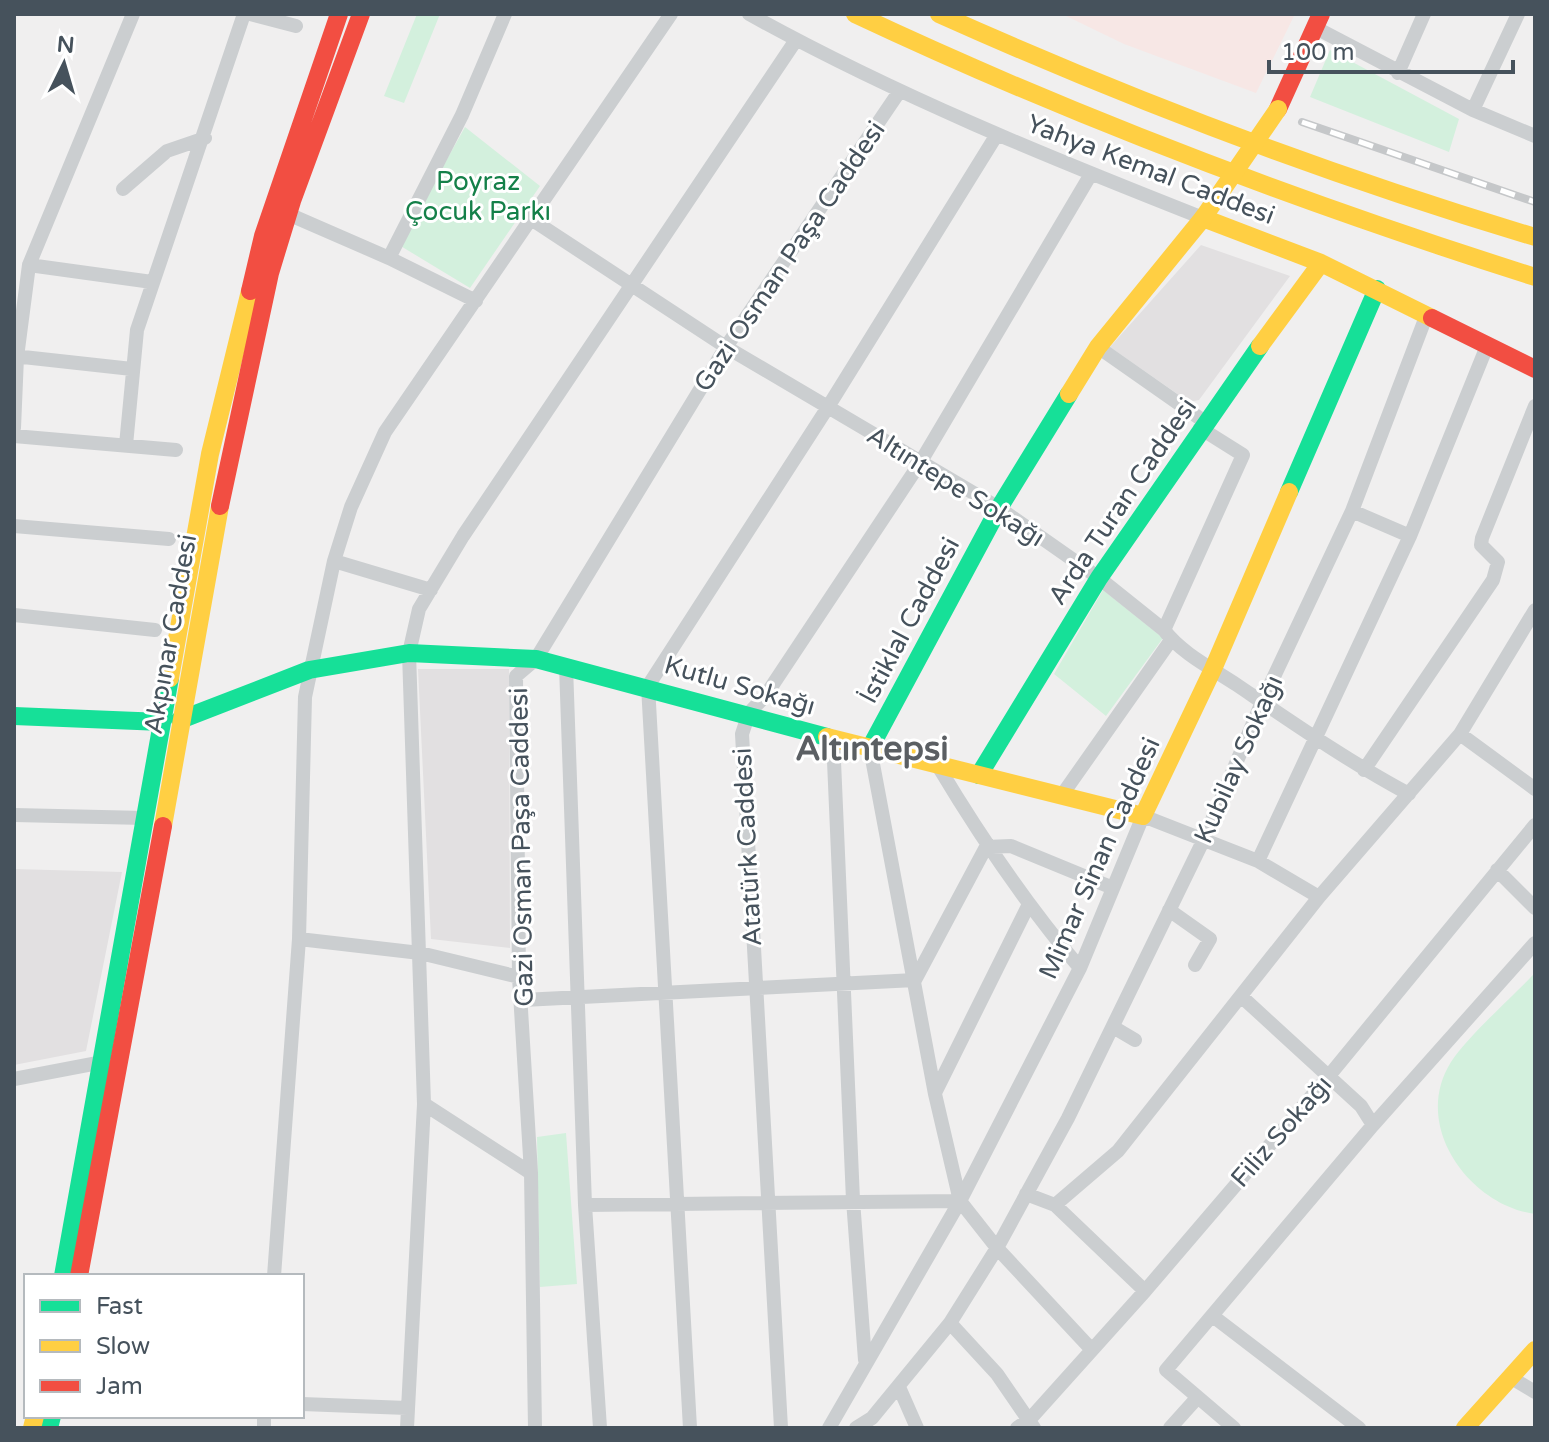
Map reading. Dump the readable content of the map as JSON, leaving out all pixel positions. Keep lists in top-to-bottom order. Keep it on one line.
{"streets":{"main road":["Yahya Kemal Caddesi","Arda Turan Caddesi","İstiklal Caddesi","Akpınar Caddesi","Kutlu Sokağı","Mimar Sinan Caddesi"],"street":["Gazi Osman Paşa Caddesi","Altıntepe Sokağı","Kubilay Sokağı","Atatürk Caddesi","Filiz Sokağı"]},"crossings":[["Yahya Kemal Caddesi","Gazi Osman Paşa Caddesi"],["Yahya Kemal Caddesi","Arda Turan Caddesi"],["Yahya Kemal Caddesi","İstiklal Caddesi"],["Yahya Kemal Caddesi","Kubilay Sokağı"],["Yahya Kemal Caddesi","Atatürk Caddesi"],["Yahya Kemal Caddesi","Mimar Sinan Caddesi"],["Gazi Osman Paşa Caddesi","Altıntepe Sokağı"],["Gazi Osman Paşa Caddesi","Kutlu Sokağı"],["Altıntepe Sokağı","Arda Turan Caddesi"],["Altıntepe Sokağı","İstiklal Caddesi"],["Altıntepe Sokağı","Kubilay Sokağı"],["Altıntepe Sokağı","Atatürk Caddesi"],["Altıntepe Sokağı","Mimar Sinan Caddesi"],["Arda Turan Caddesi","Kutlu Sokağı"],["İstiklal Caddesi","Kutlu Sokağı"],["Akpınar Caddesi","Kutlu Sokağı"],["Kutlu Sokağı","Kubilay Sokağı"],["Kutlu Sokağı","Atatürk Caddesi"],["Kutlu Sokağı","Mimar Sinan Caddesi"]],"districts":["Altıntepsi"],"parks":["Poyraz Çocuk Parkı"],"legend":["Fast","Slow","Jam"],"scale_bar":"100 m","north":"top"}
